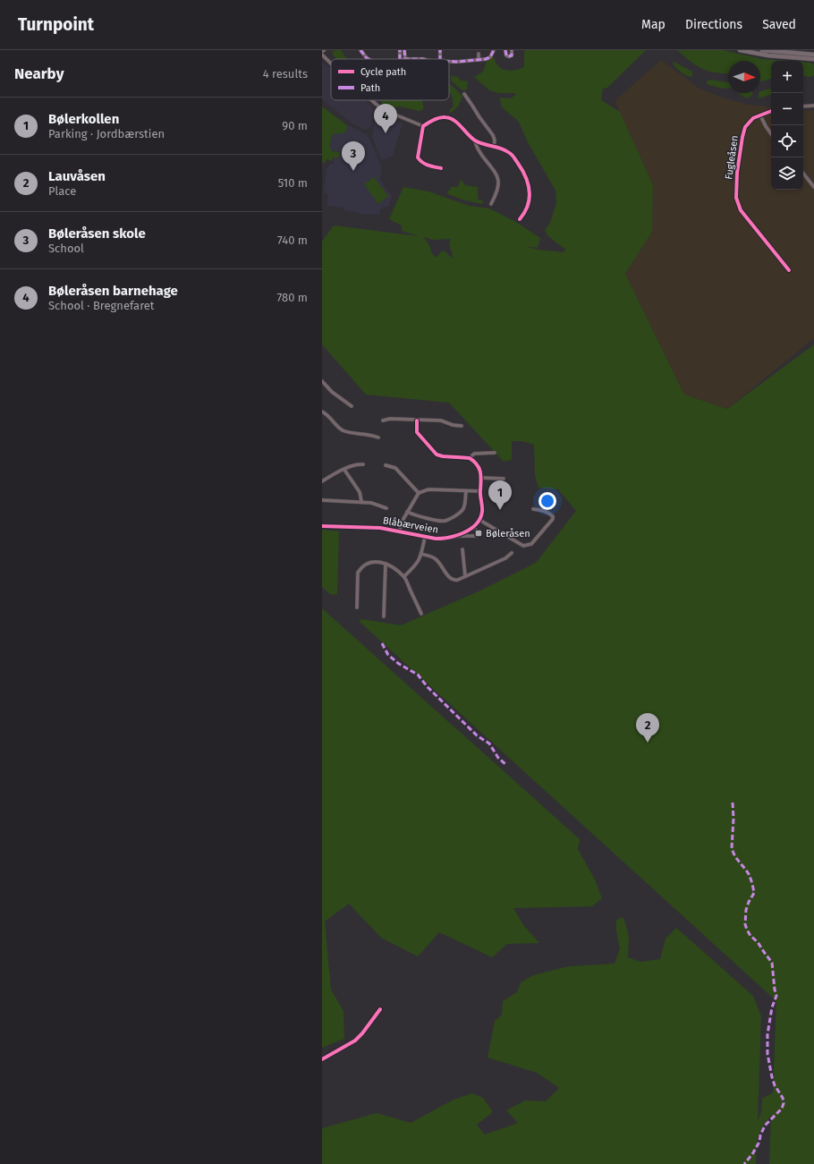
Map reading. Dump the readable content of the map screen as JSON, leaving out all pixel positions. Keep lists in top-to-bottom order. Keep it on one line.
{"streets":{"street":["Fugleåsen","Blåbærveien"]},"places":{"transit":["Bøleråsen"]},"legend":["Cycle path","Path"],"north":"right","page":{"header":"Turnpoint","nav":["Map","Directions","Saved"],"heading":["Nearby","4 results"],"map_buttons":["+","−"],"list":[{"mark":"1","name":"Bølerkollen","note":"Parking · Jordbærstien","value":"90 m"},{"mark":"2","name":"Lauvåsen","note":"Place","value":"510 m"},{"mark":"3","name":"Bøleråsen skole","note":"School","value":"740 m"},{"mark":"4","name":"Bøleråsen barnehage","note":"School · Bregnefaret","value":"780 m"}],"pins":["4","3","1","2"]}}
